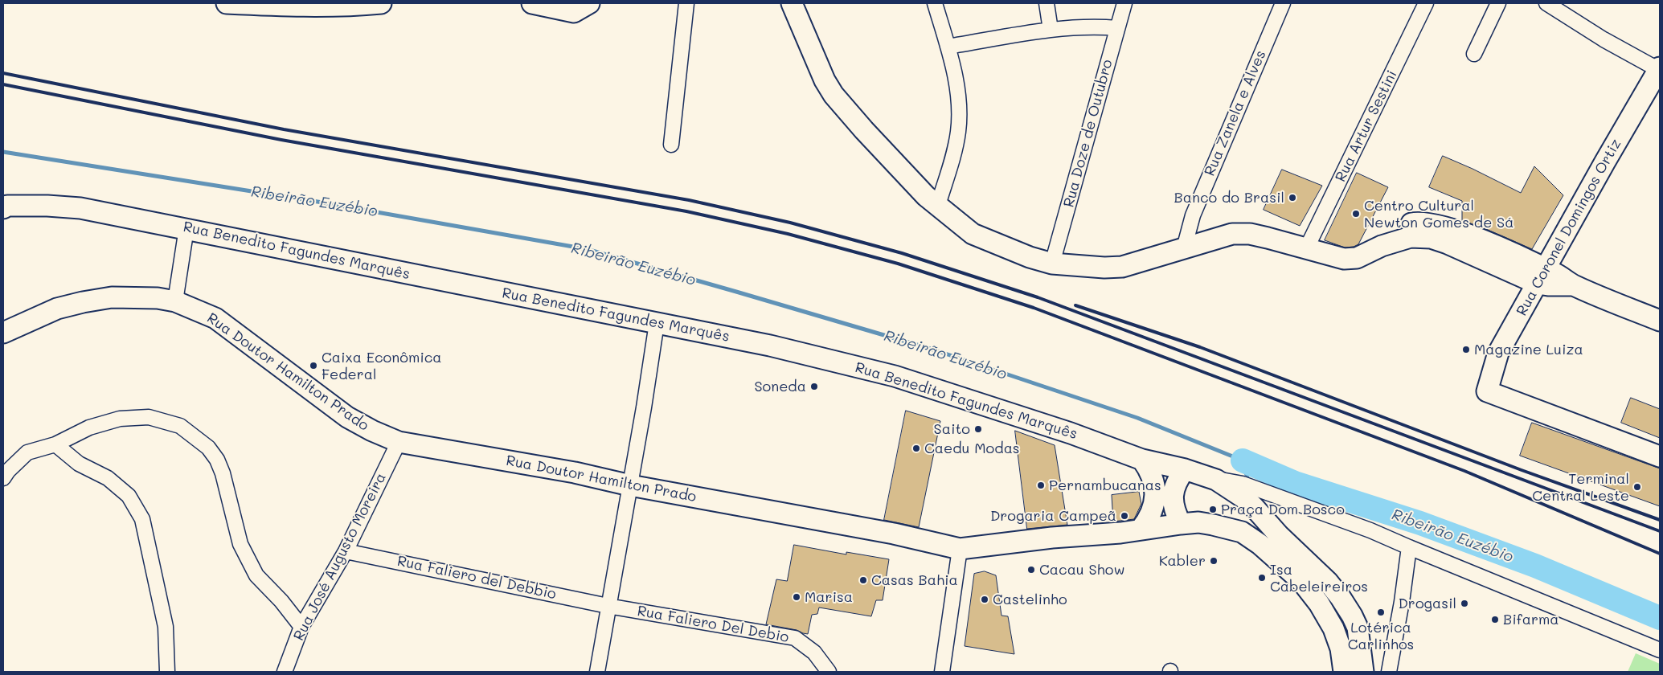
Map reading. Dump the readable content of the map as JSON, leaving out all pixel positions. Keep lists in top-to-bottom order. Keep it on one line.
{"streets":{"main road":["Rua Coronel Domingos Ortiz","Rua Benedito Fagundes Marquês","Rua Doutor Hamilton Prado"],"street":["Rua Zanela e Alves","Rua Artur Sestini","Rua Doze de Outubro","Rua José Augusto Moreira","Rua Faliero del Debbio","Rua Faliero Del Debio"]},"crossings":[["Rua Doutor Hamilton Prado","Rua José Augusto Moreira"],["Rua José Augusto Moreira","Rua Faliero del Debbio"],["Rua Faliero del Debbio","Rua Faliero Del Debio"]],"water":["Ribeirão Euzébio"],"places":["Banco do Brasil","Centro Cultural Newton Gomes de Sá","Magazine Luiza","Caixa Econômica Federal","Soneda","Saito","Caedu Modas","Pernambucanas","Terminal Central Leste","Praça Dom Bosco","Drogaria Campeã","Kabler","Cacau Show","Isa Cabeleireiros","Casas Bahia","Marisa","Castelinho","Drogasil","Lotérica Carlinhos","Bifarma"]}
